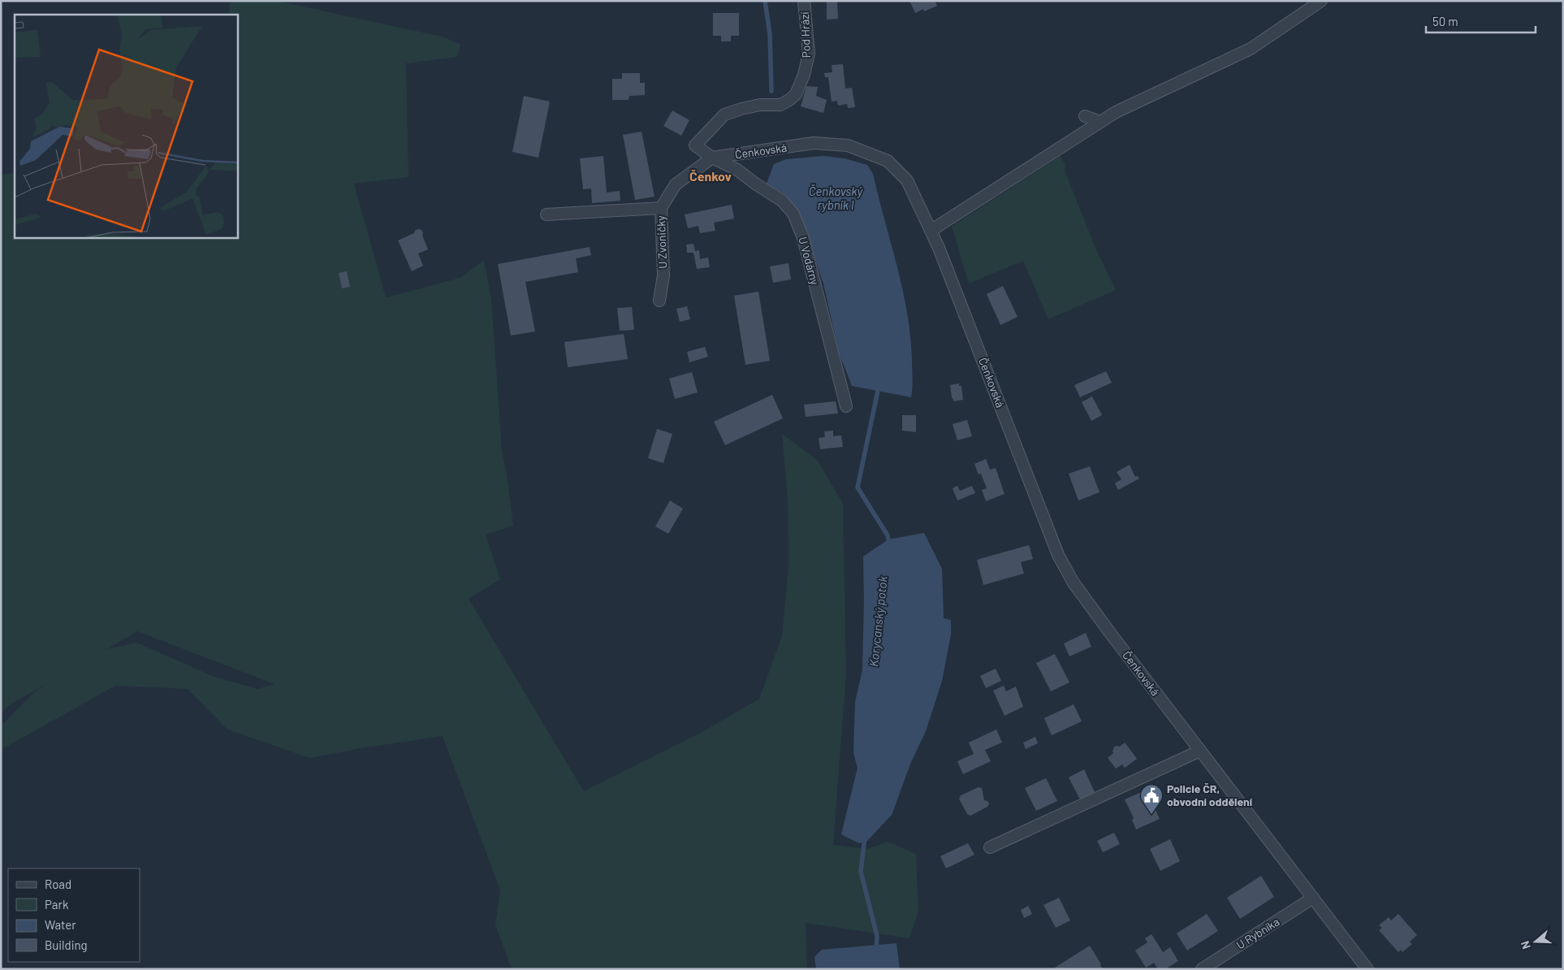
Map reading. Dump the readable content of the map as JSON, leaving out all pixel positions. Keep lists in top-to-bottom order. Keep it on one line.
{"streets":{"street":["Pod Hrází","Čenkovská","U Zvoničky","U Vodárny","U Rybníka"]},"crossings":[["Pod Hrází","U Vodárny"],["Čenkovská","U Zvoničky"],["Čenkovská","U Vodárny"],["Čenkovská","U Rybníka"],["U Zvoničky","U Vodárny"]],"districts":["Čenkov"],"water":["Čenkovský rybník I","Korycanský potok"],"places":{"public building":["Policie ČR, obvodní oddělení"]},"legend":["Road","Park","Water","Building"],"scale_bar":"50 m","north":"left"}
